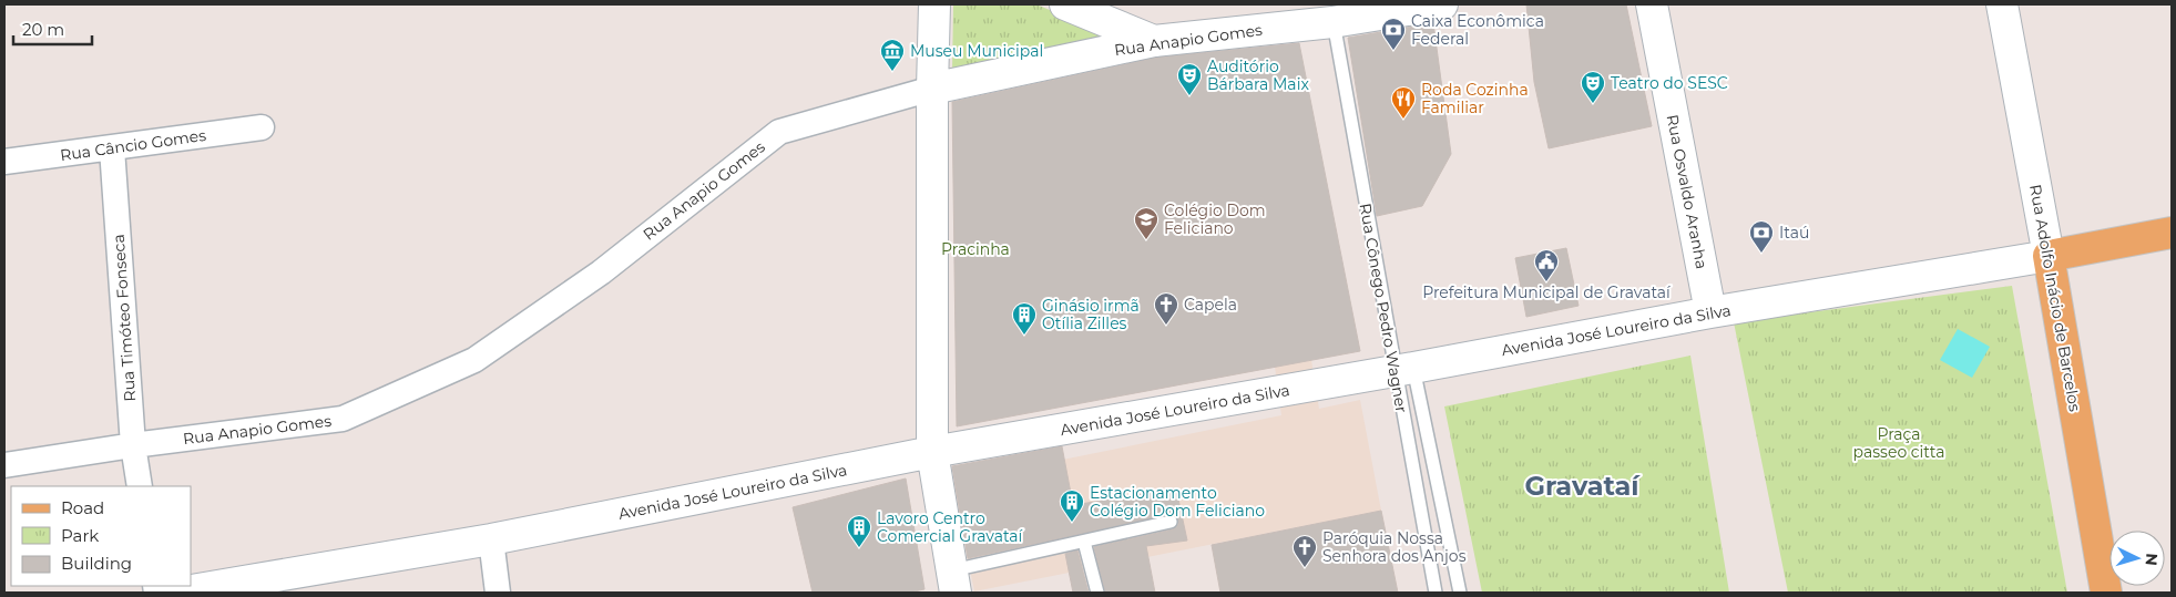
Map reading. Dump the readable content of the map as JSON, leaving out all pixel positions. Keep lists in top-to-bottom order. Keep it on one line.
{"streets":{"main road":["Rua Adolfo Inácio de Barcelos","Avenida José Loureiro da Silva"],"street":["Rua Anapio Gomes","Rua Câncio Gomes","Rua Osvaldo Aranha","Rua Timóteo Fonseca"],"lane":["Rua Cônego Pedro Wagner"]},"crossings":[["Rua Anapio Gomes","Rua Cônego Pedro Wagner"],["Rua Anapio Gomes","Rua Timóteo Fonseca"],["Rua Câncio Gomes","Rua Timóteo Fonseca"],["Rua Osvaldo Aranha","Avenida José Loureiro da Silva"],["Rua Adolfo Inácio de Barcelos","Avenida José Loureiro da Silva"],["Rua Cônego Pedro Wagner","Avenida José Loureiro da Silva"]],"districts":["Gravataí"],"parks":["Pracinha","Praça passeo citta"],"places":{"bank":["Caixa Econômica Federal","Itaú"],"museum":["Museu Municipal"],"theatre":["Auditório Bárbara Maix","Teatro do SESC"],"restaurant":["Roda Cozinha Familiar"],"school or university":["Colégio Dom Feliciano"],"public building":["Prefeitura Municipal de Gravataí"],"church":["Capela","Paróquia Nossa Senhora dos Anjos"],"building":["Ginásio irmã Otília Zilles","Estacionamento Colégio Dom Feliciano","Lavoro Centro Comercial Gravataí"]},"legend":["Road","Park","Building"],"scale_bar":"20 m","north":"right"}
